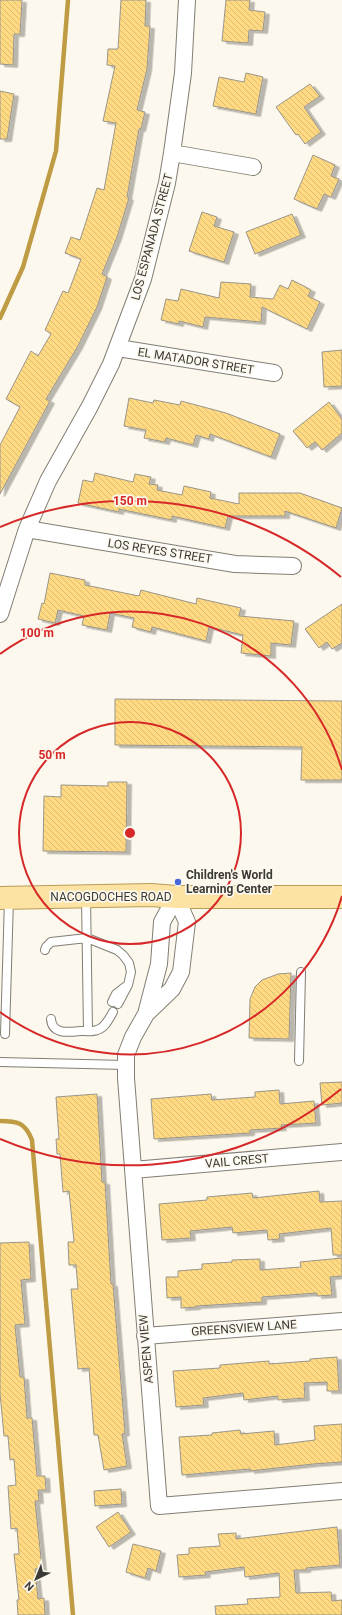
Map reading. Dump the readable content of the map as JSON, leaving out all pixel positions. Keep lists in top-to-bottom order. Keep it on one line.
{"streets":{"main road":["NACOGDOCHES ROAD"],"street":["LOS ESPANADA STREET","EL MATADOR STREET","LOS REYES STREET","VAIL CREST","GREENSVIEW LANE","ASPEN VIEW"]},"crossings":[["LOS ESPANADA STREET","EL MATADOR STREET"],["LOS ESPANADA STREET","LOS REYES STREET"],["NACOGDOCHES ROAD","ASPEN VIEW"],["VAIL CREST","ASPEN VIEW"],["GREENSVIEW LANE","ASPEN VIEW"]],"places":["Children's World Learning Center"],"north":"bottom left","rings":["150 m","100 m","50 m"]}
